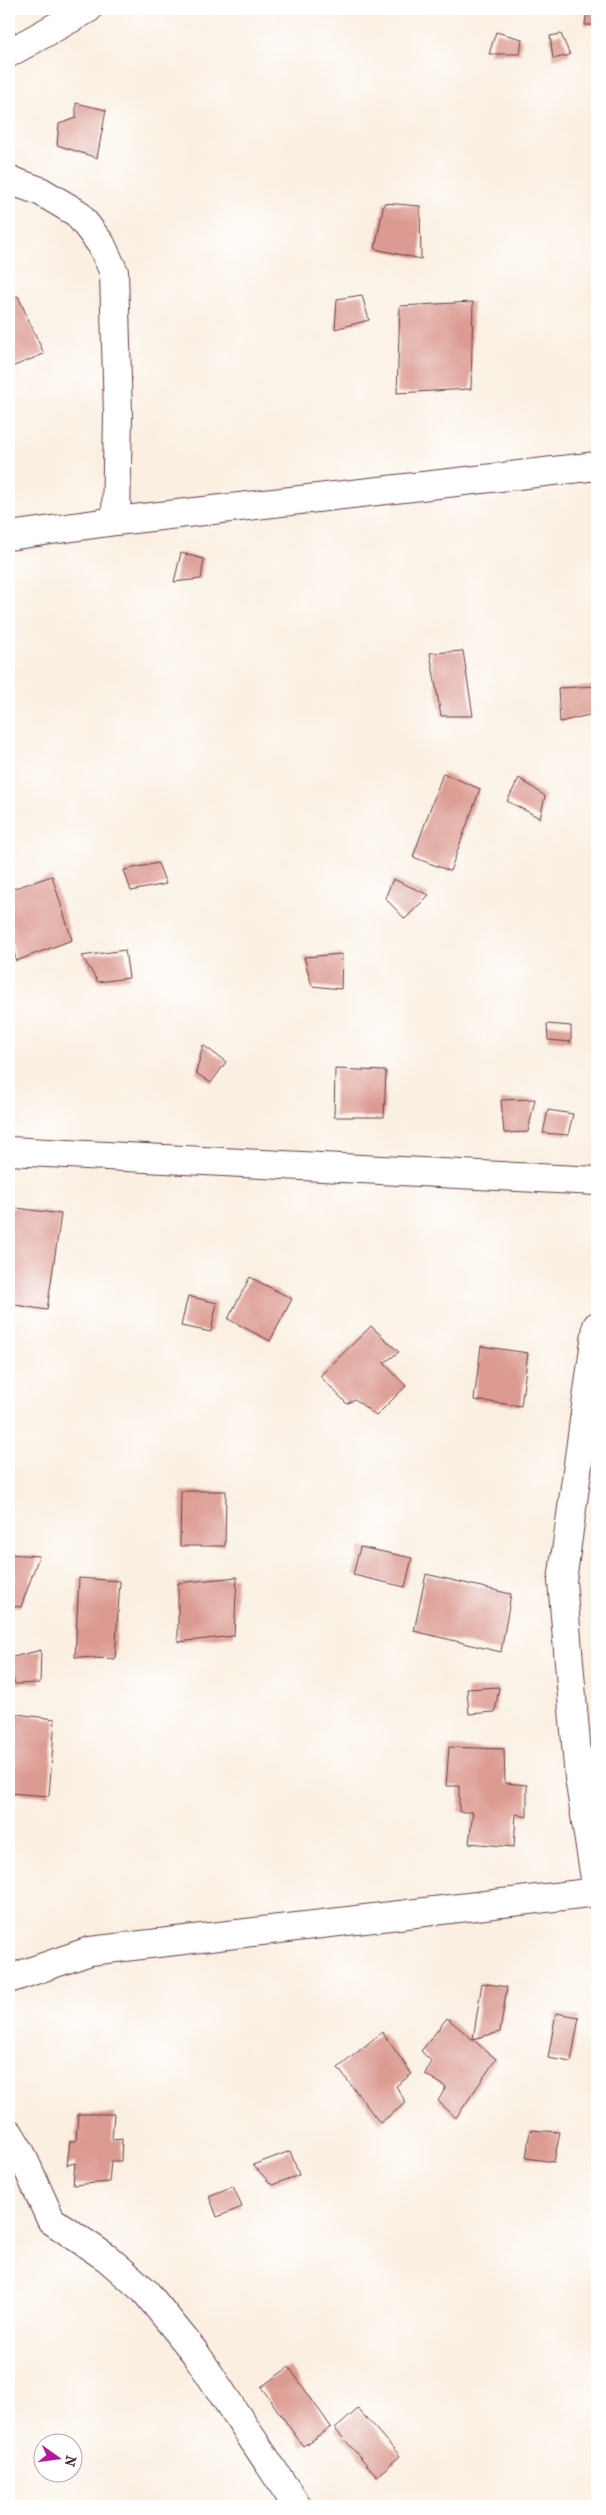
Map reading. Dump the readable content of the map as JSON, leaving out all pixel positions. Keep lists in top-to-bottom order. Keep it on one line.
{"north":"right"}
